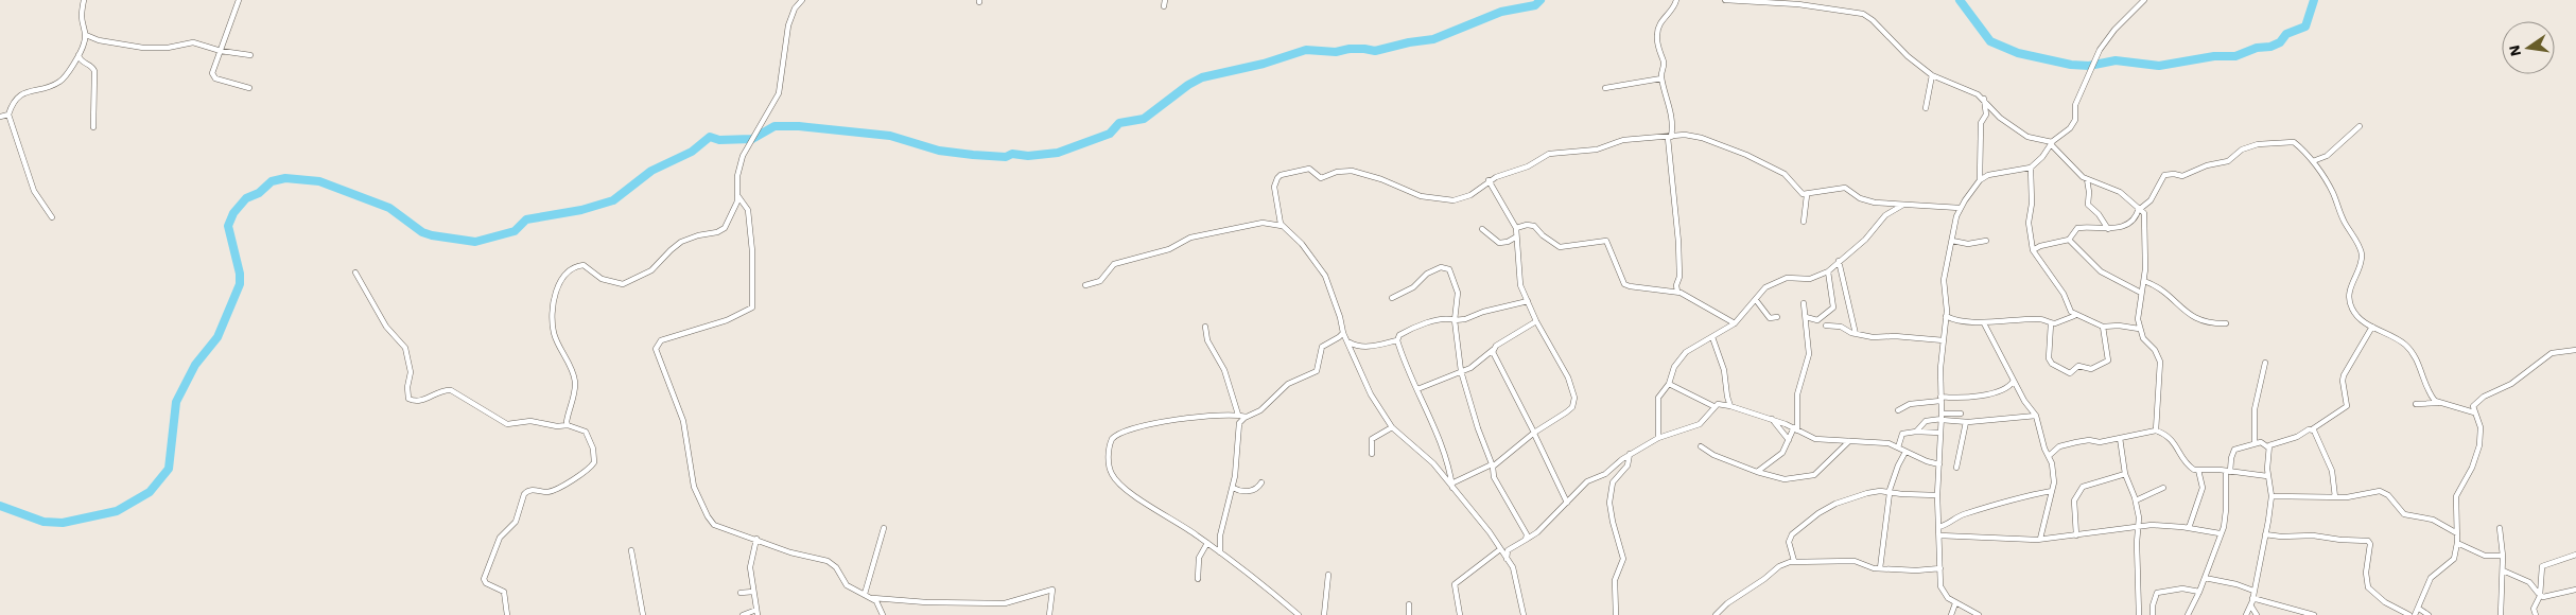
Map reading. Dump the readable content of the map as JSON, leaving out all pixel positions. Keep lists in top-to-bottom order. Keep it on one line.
{"north":"left"}
